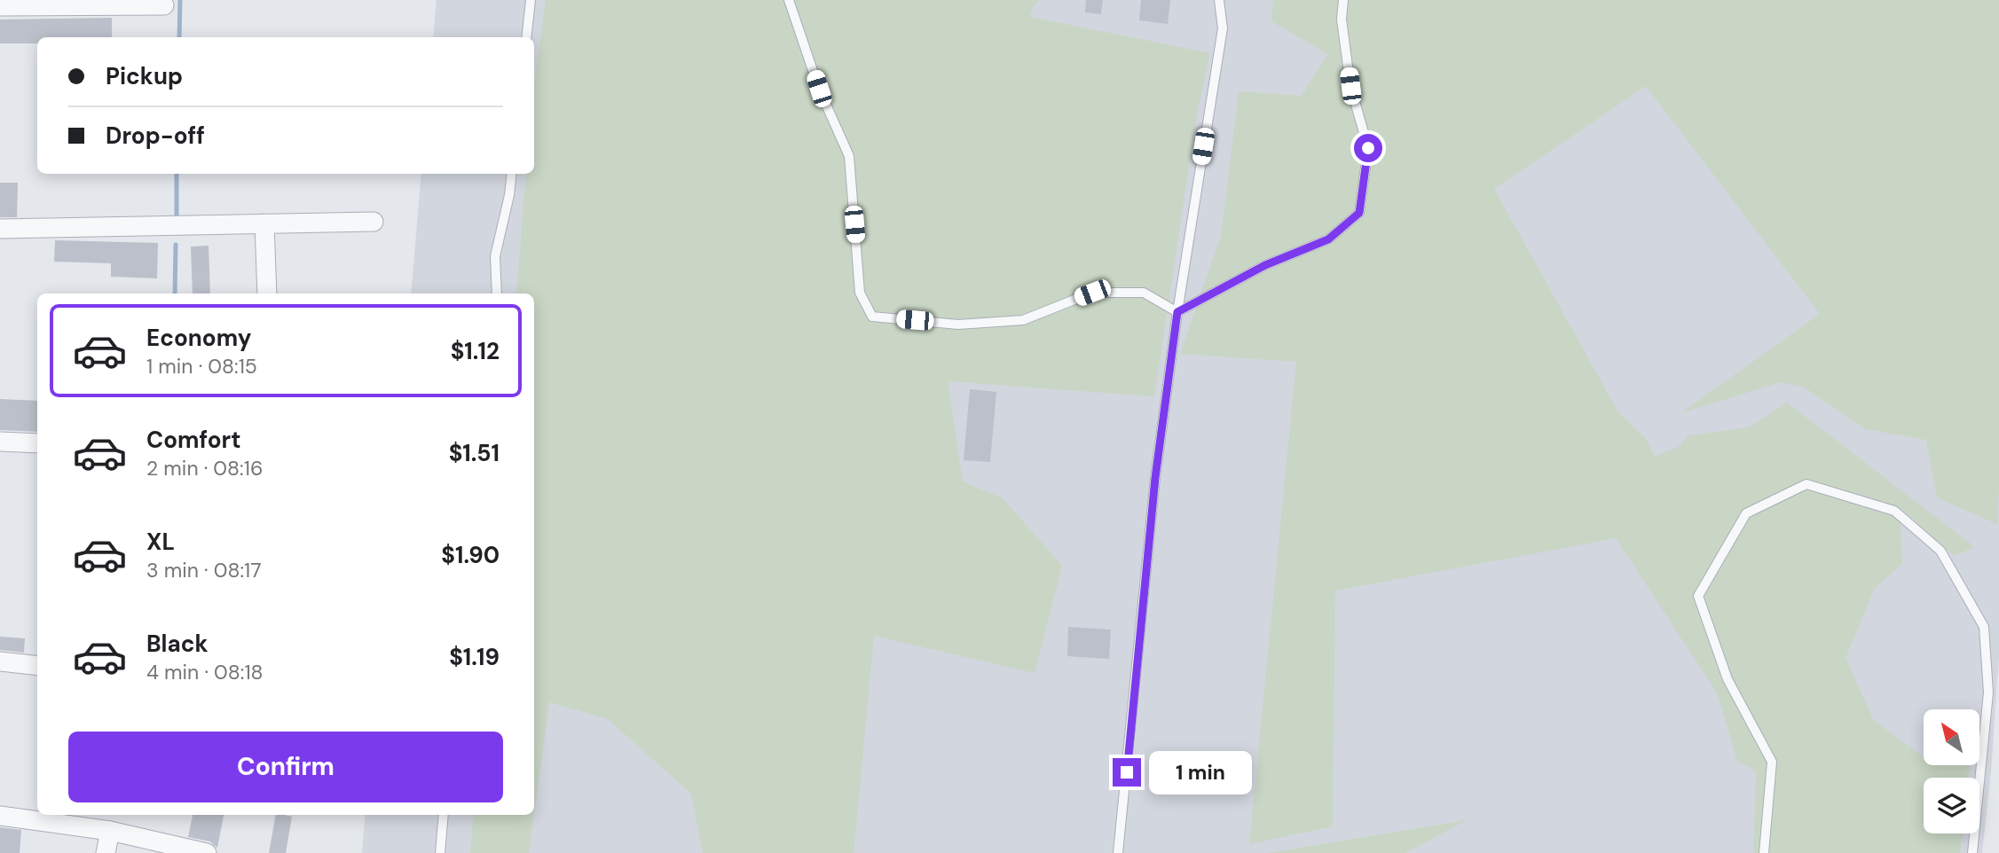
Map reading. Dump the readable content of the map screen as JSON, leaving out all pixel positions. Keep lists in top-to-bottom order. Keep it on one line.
{"north":"top left","page":{"banner":["Pickup","Drop-off"],"list":[{"name":"Economy","note":"1 min · 08:15","value":"$1.12"},{"name":"Comfort","note":"2 min · 08:16","value":"$1.51"},{"name":"XL","note":"3 min · 08:17","value":"$1.90"},{"name":"Black","note":"4 min · 08:18","value":"$1.19"}],"buttons":"Confirm","bubble":"1 min"}}
